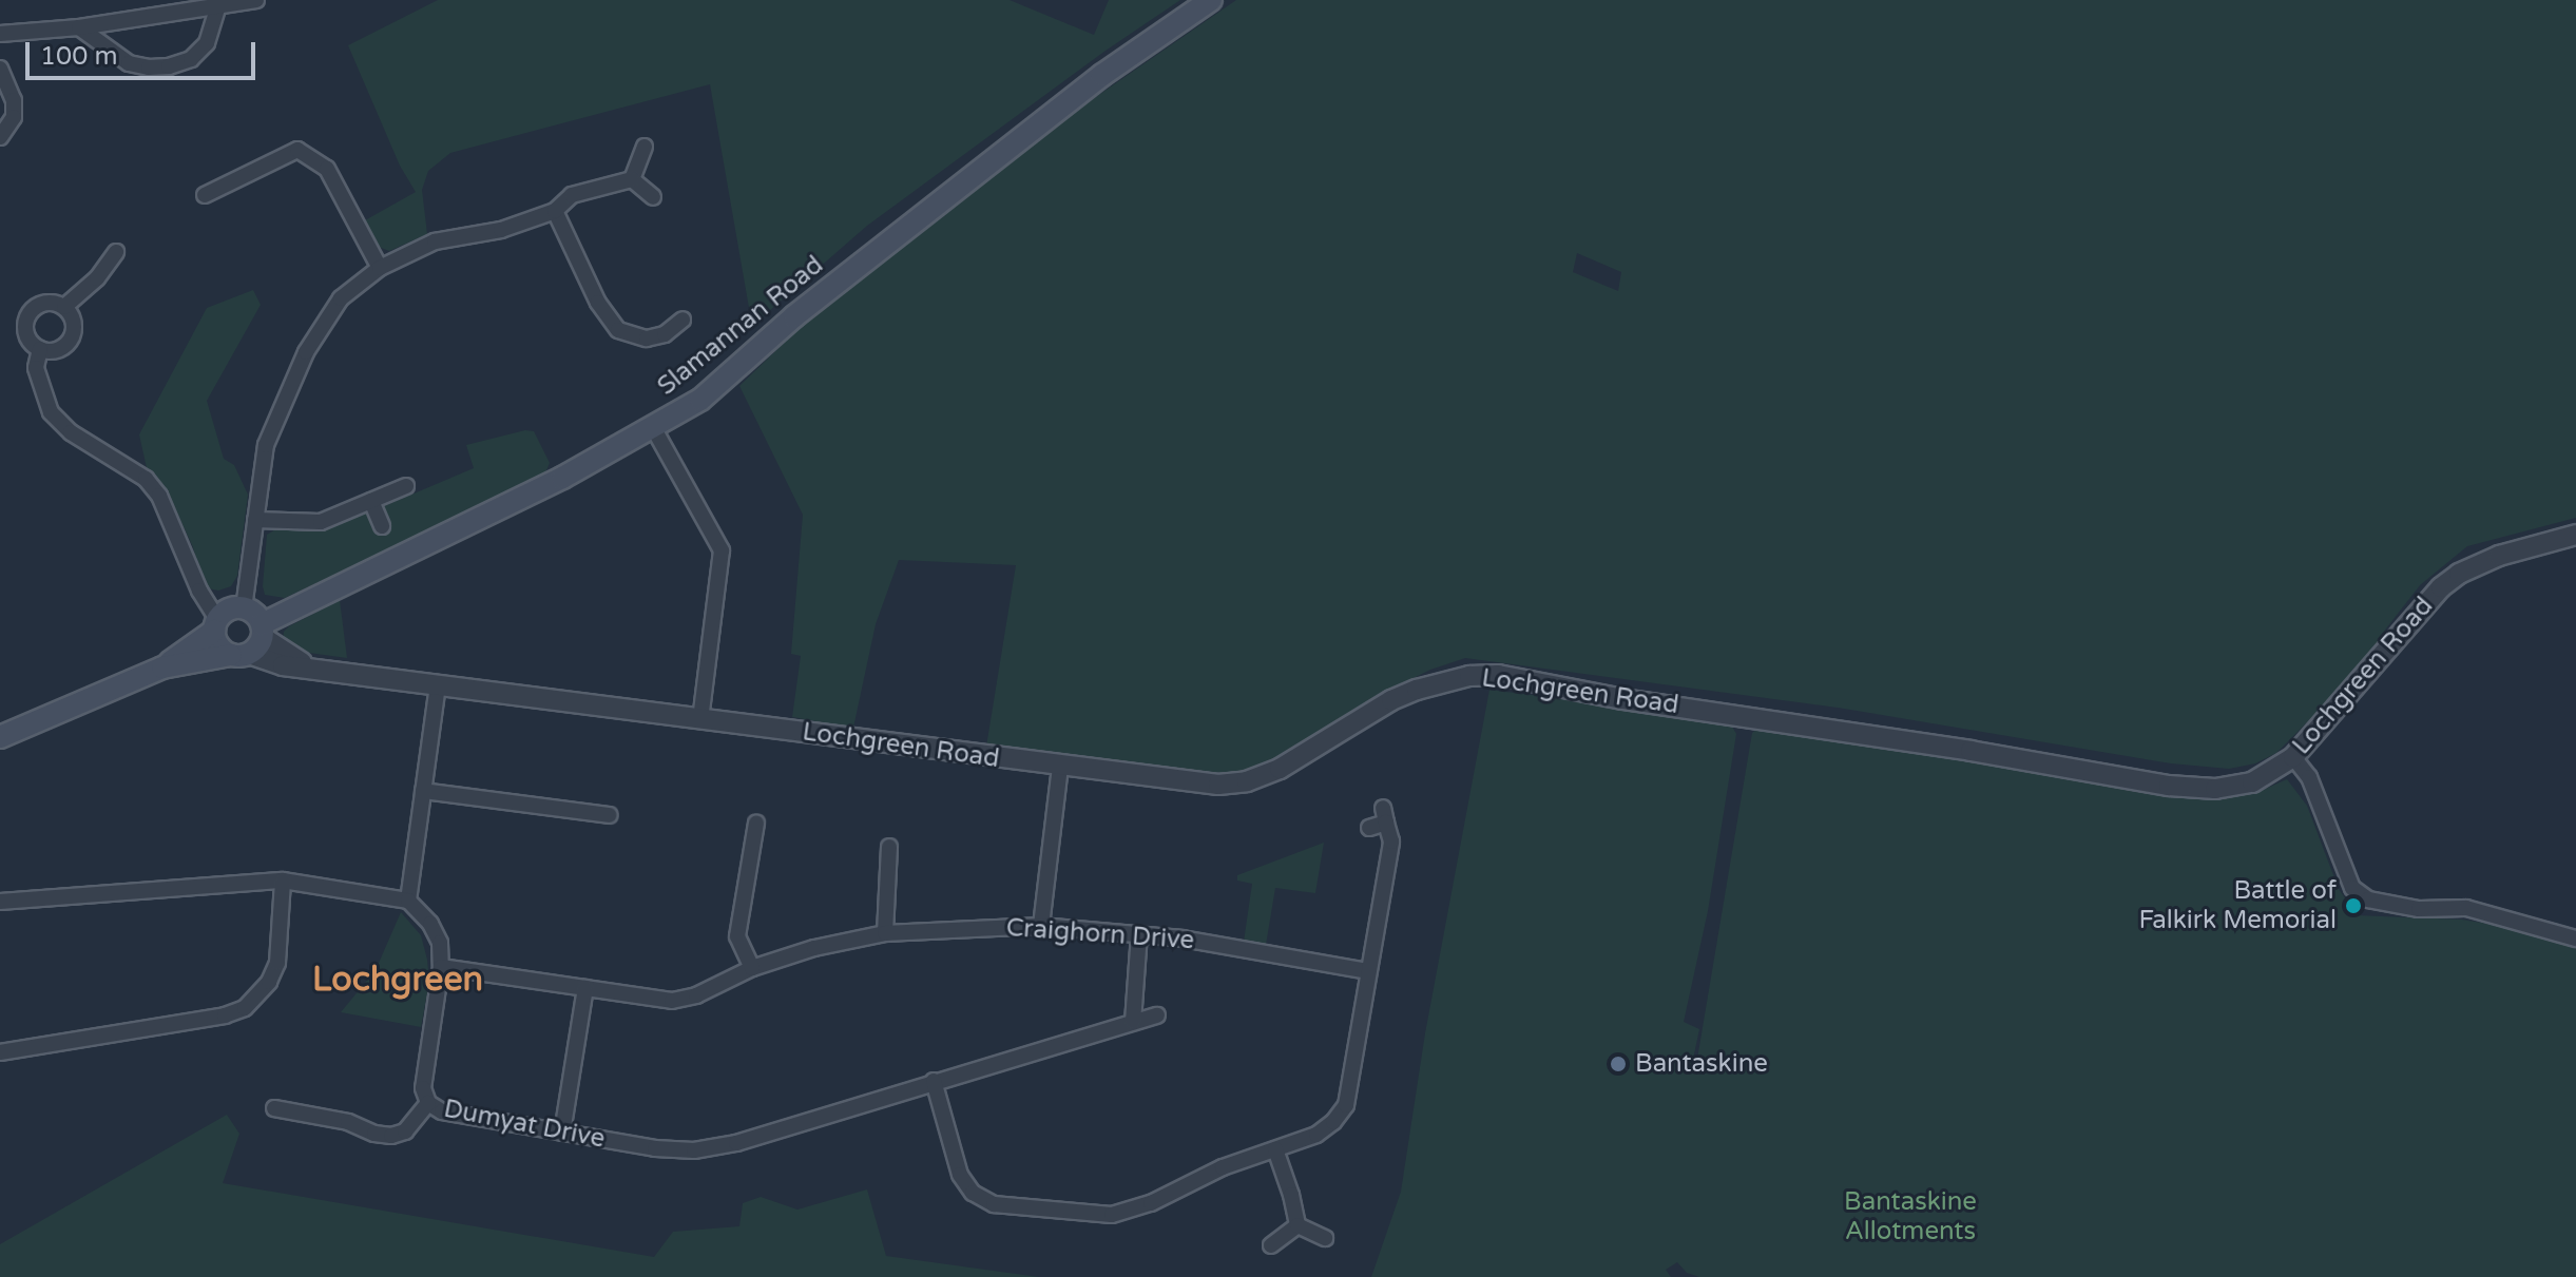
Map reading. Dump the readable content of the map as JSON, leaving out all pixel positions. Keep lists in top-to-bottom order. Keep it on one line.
{"streets":{"main road":["Slamannan Road"],"street":["Lochgreen Road","Craighorn Drive","Dumyat Drive"]},"crossings":[["Slamannan Road","Lochgreen Road"],["Craighorn Drive","Dumyat Drive"]],"districts":["Lochgreen"],"parks":["Bantaskine Allotments"],"places":["Battle of Falkirk Memorial","Bantaskine"],"scale_bar":"100 m"}
